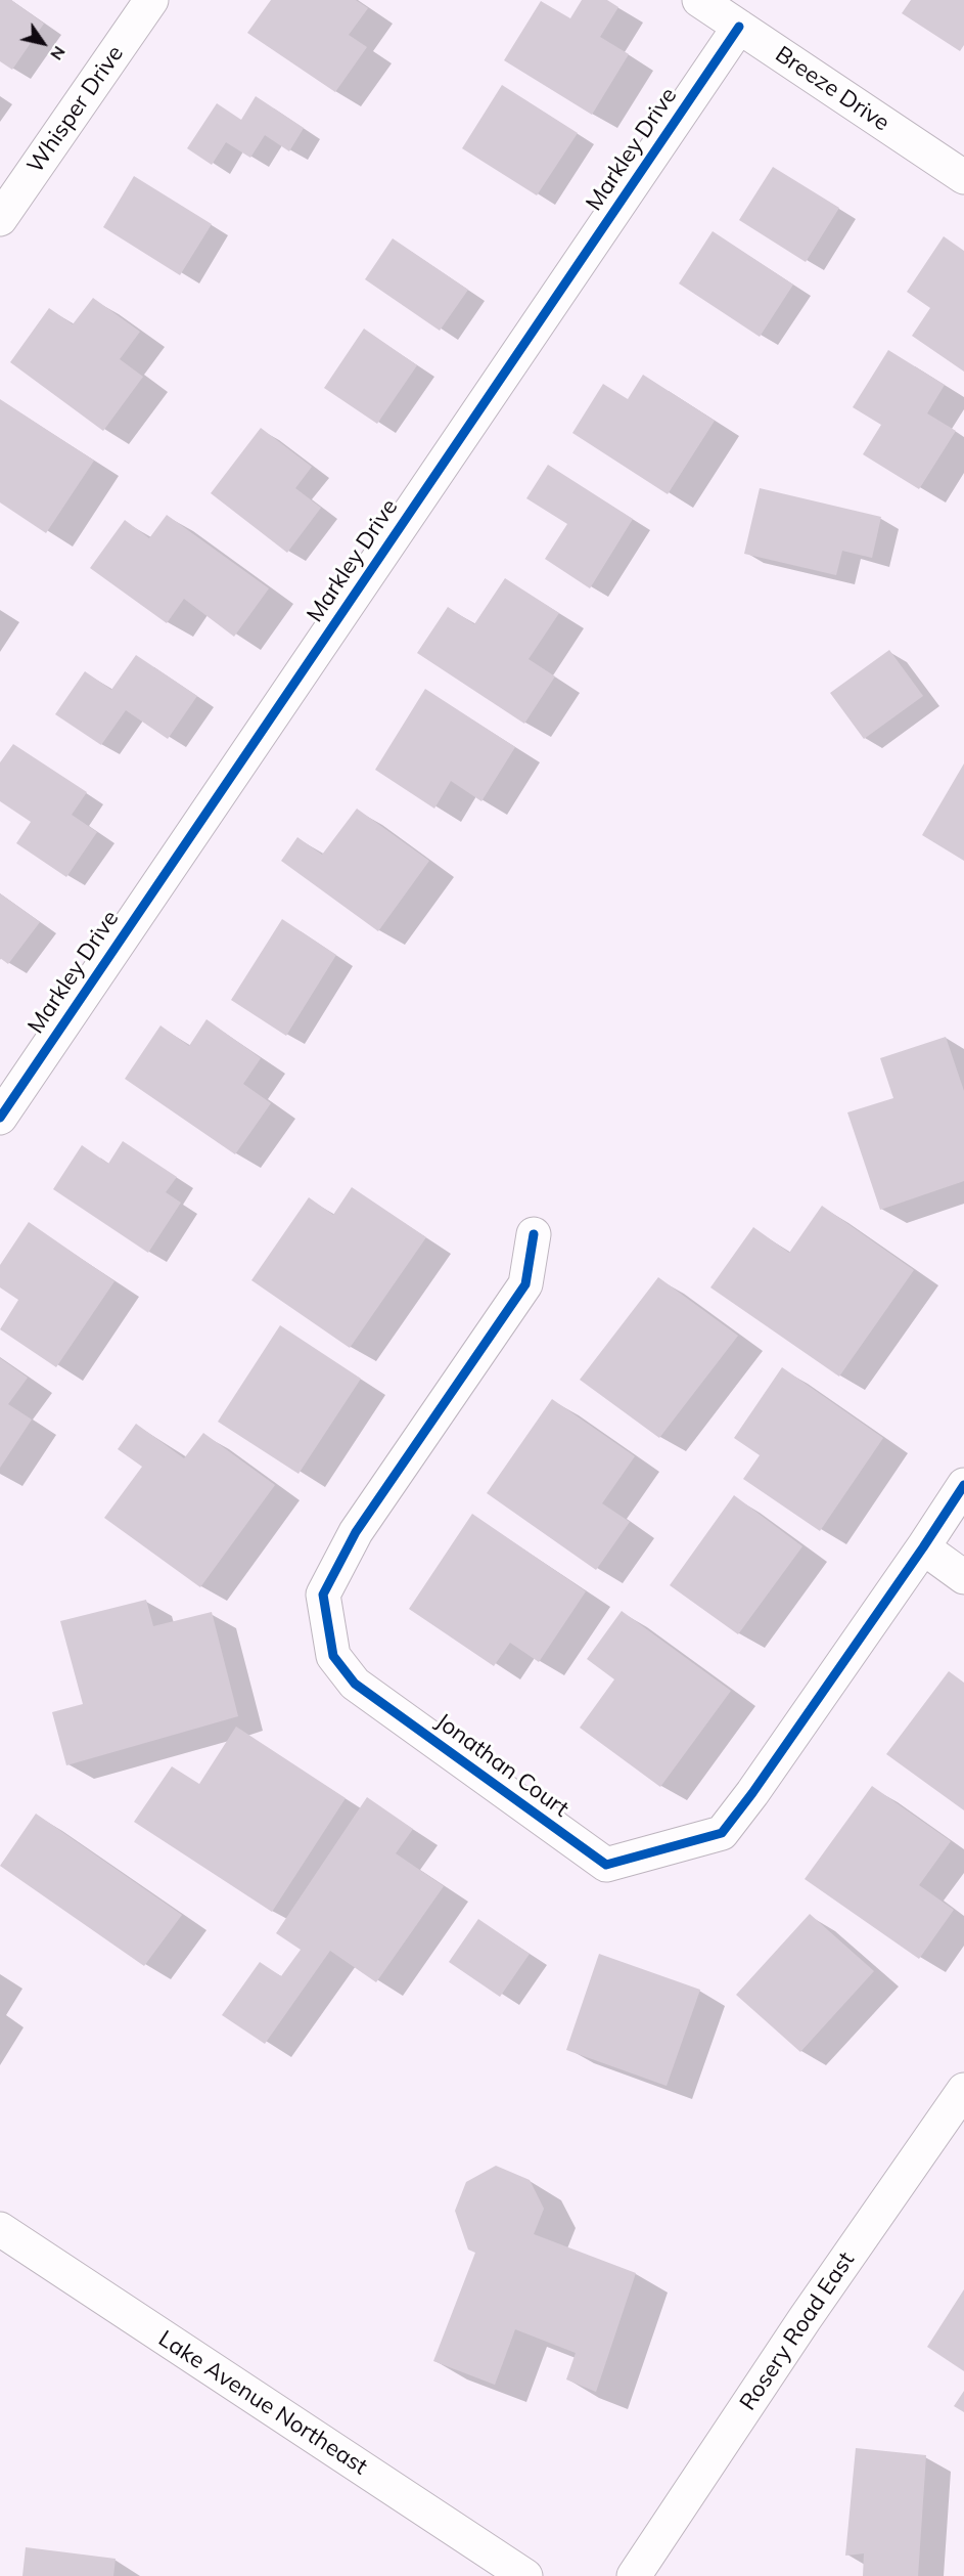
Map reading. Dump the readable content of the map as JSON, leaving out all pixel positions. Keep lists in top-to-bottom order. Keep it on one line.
{"streets":{"street":["Breeze Drive","Whisper Drive","Markley Drive","Jonathan Court","Rosery Road East","Lake Avenue Northeast"]},"crossings":[["Breeze Drive","Markley Drive"]],"north":"bottom right"}
